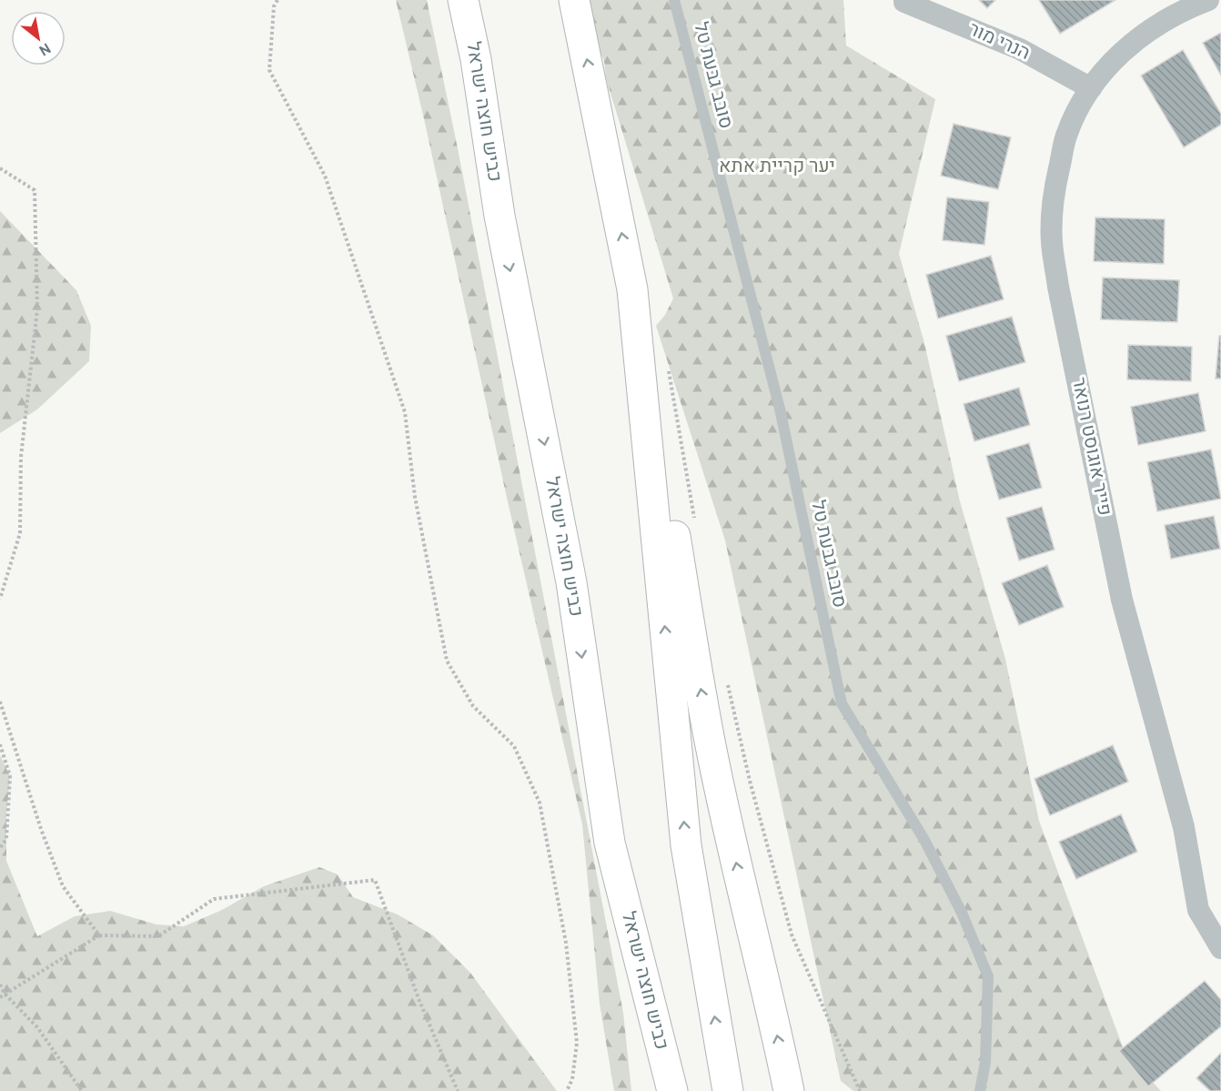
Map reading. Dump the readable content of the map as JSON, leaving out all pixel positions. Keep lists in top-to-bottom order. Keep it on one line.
{"streets":{"highway":["כביש חוצה ישראל"],"street":["הנרי מור","פייר אוגוסט רנואר"],"lane":["סובב גבעת טל"]},"crossings":[["הנרי מור","פייר אוגוסט רנואר"]],"parks":["יער קריית אתא"],"north":"bottom right"}
